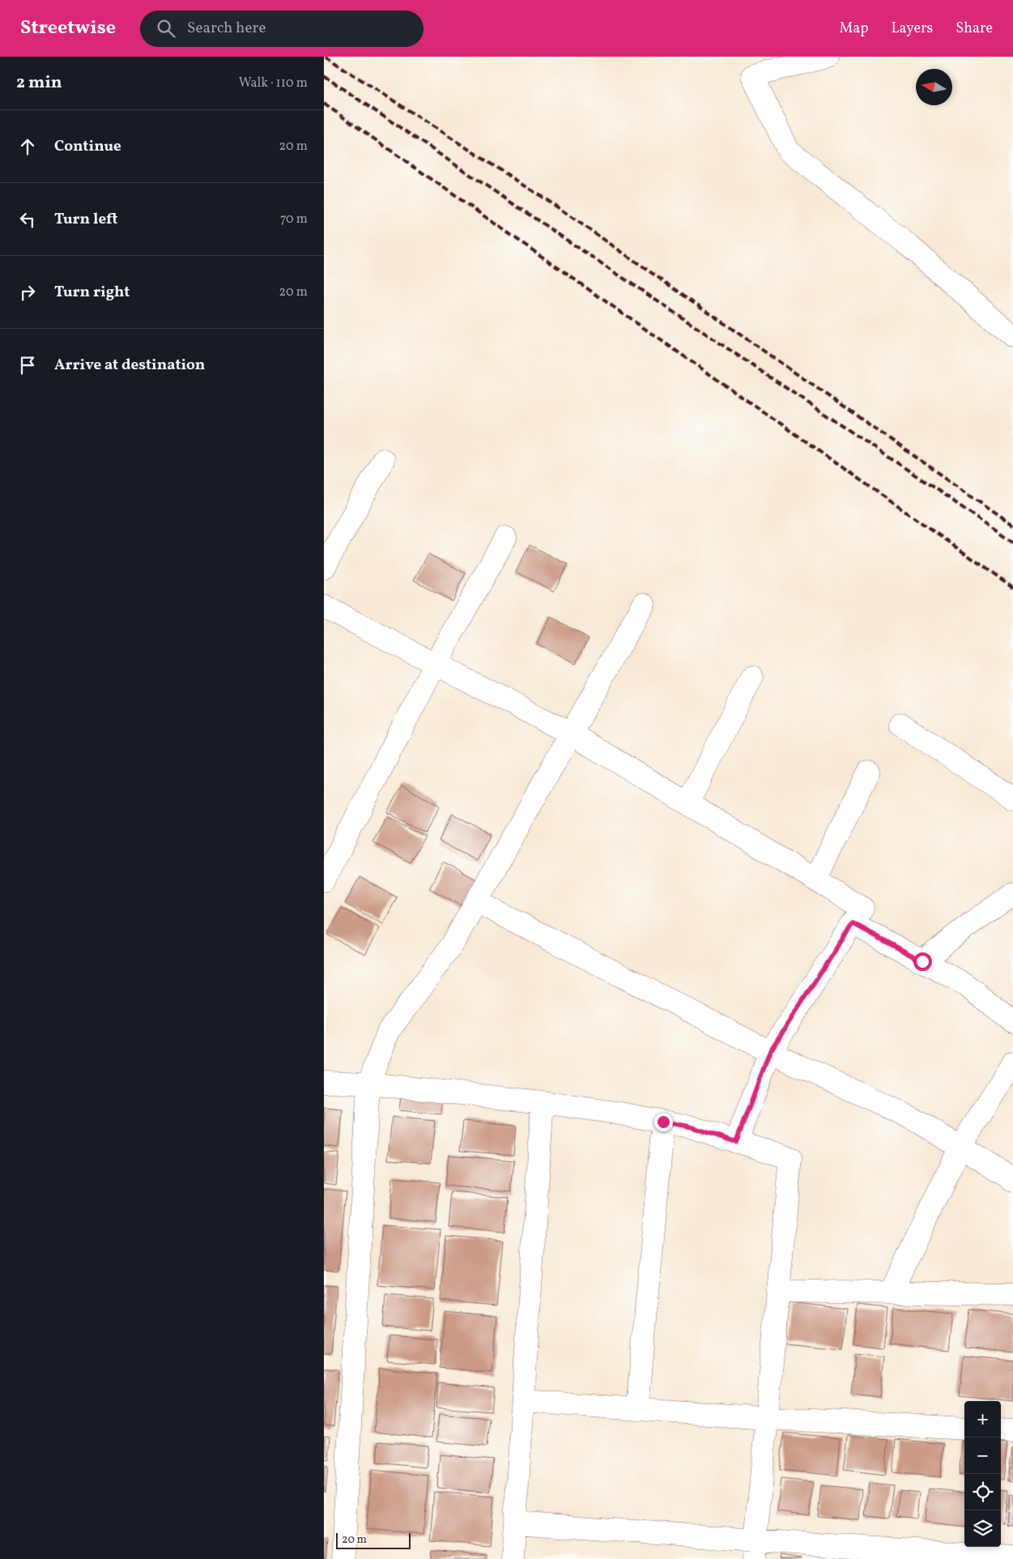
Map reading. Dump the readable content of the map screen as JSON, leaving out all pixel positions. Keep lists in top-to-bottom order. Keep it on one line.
{"scale_bar":"20 m","north":"left","page":{"header":"Streetwise","search":"Search here","nav":["Map","Layers","Share"],"heading":["2 min","Walk · 110 m"],"list":[["Continue","20 m"],["Turn left","70 m"],["Turn right","20 m"],"Arrive at destination"],"map_buttons":["+","−"],"scale":"20 m"}}
